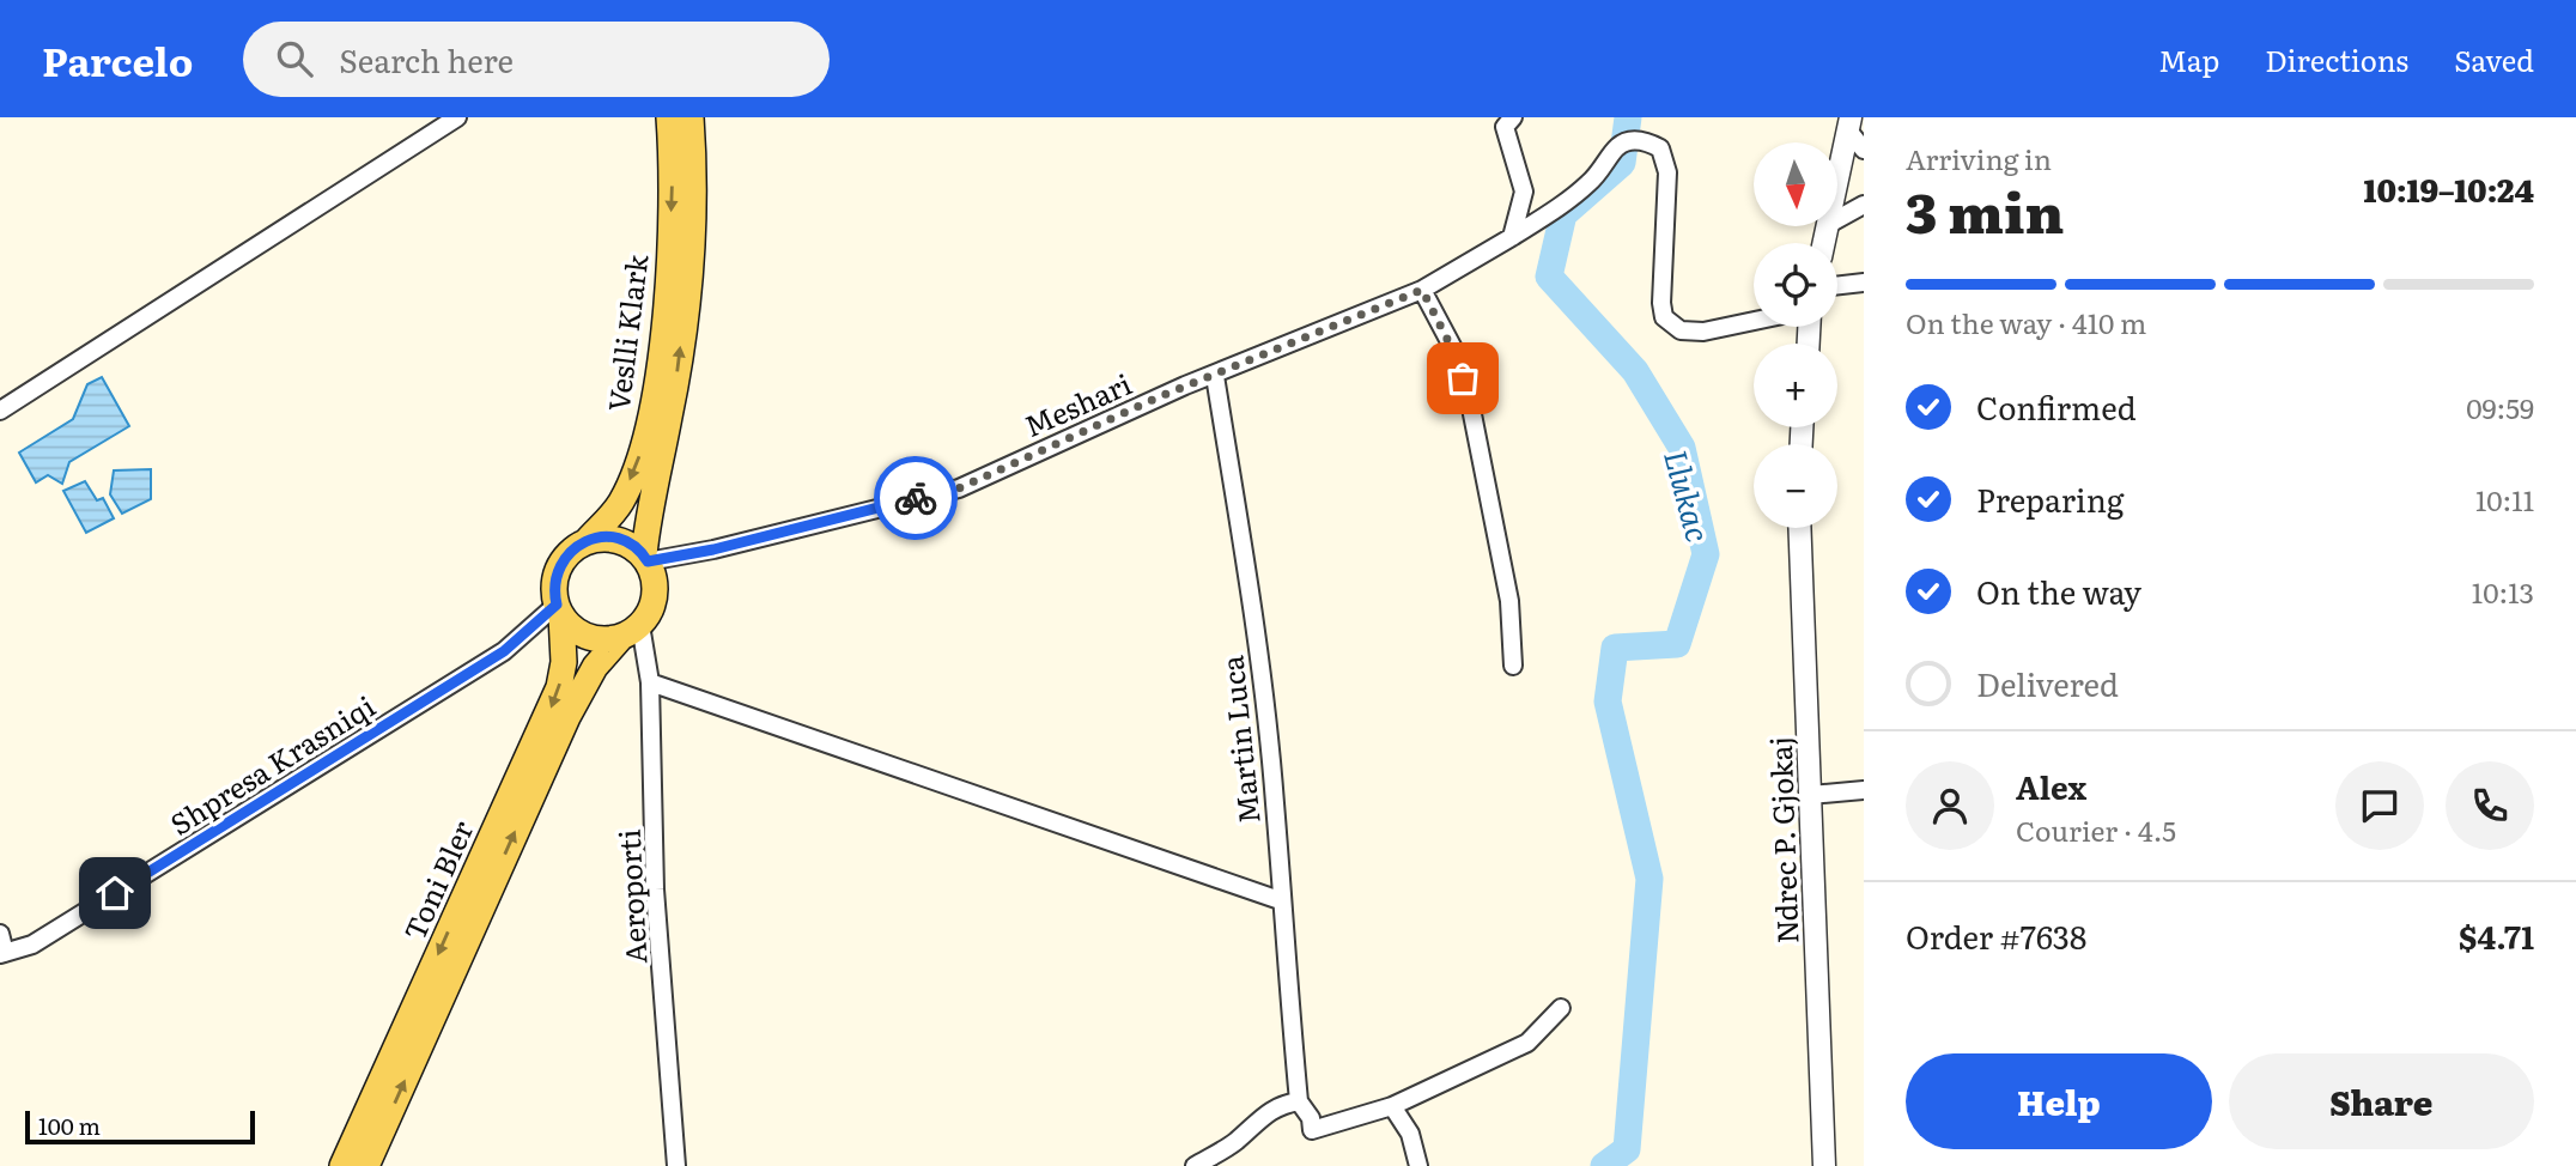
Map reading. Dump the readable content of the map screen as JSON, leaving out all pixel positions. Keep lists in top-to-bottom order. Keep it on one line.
{"streets":{"main road":["Veslli Klark","Toni Bler"],"street":["Meshari","Martin Luca","Shpresa Krasniqi","Ndrec P. Gjokaj","Aeroporti"]},"crossings":[["Veslli Klark","Meshari"],["Veslli Klark","Shpresa Krasniqi"],["Veslli Klark","Toni Bler"],["Veslli Klark","Aeroporti"],["Meshari","Martin Luca"],["Meshari","Shpresa Krasniqi"],["Meshari","Toni Bler"],["Meshari","Aeroporti"],["Shpresa Krasniqi","Toni Bler"],["Shpresa Krasniqi","Aeroporti"],["Toni Bler","Aeroporti"]],"water":["Llukac"],"scale_bar":"100 m","north":"bottom","page":{"header":"Parcelo","search":"Search here","nav":["Map","Directions","Saved"],"heading":["3 min","Arriving in","10:19–10:24"],"panel":["Alex","Courier · 4.5","Order #7638","$4.71"],"map_buttons":["+","−"],"bar":"On the way · 410 m","list":[["Confirmed","09:59"],["Preparing","10:11"],["On the way","10:13"],"Delivered"],"buttons":["Help","Share"],"scale":"100 m"}}
